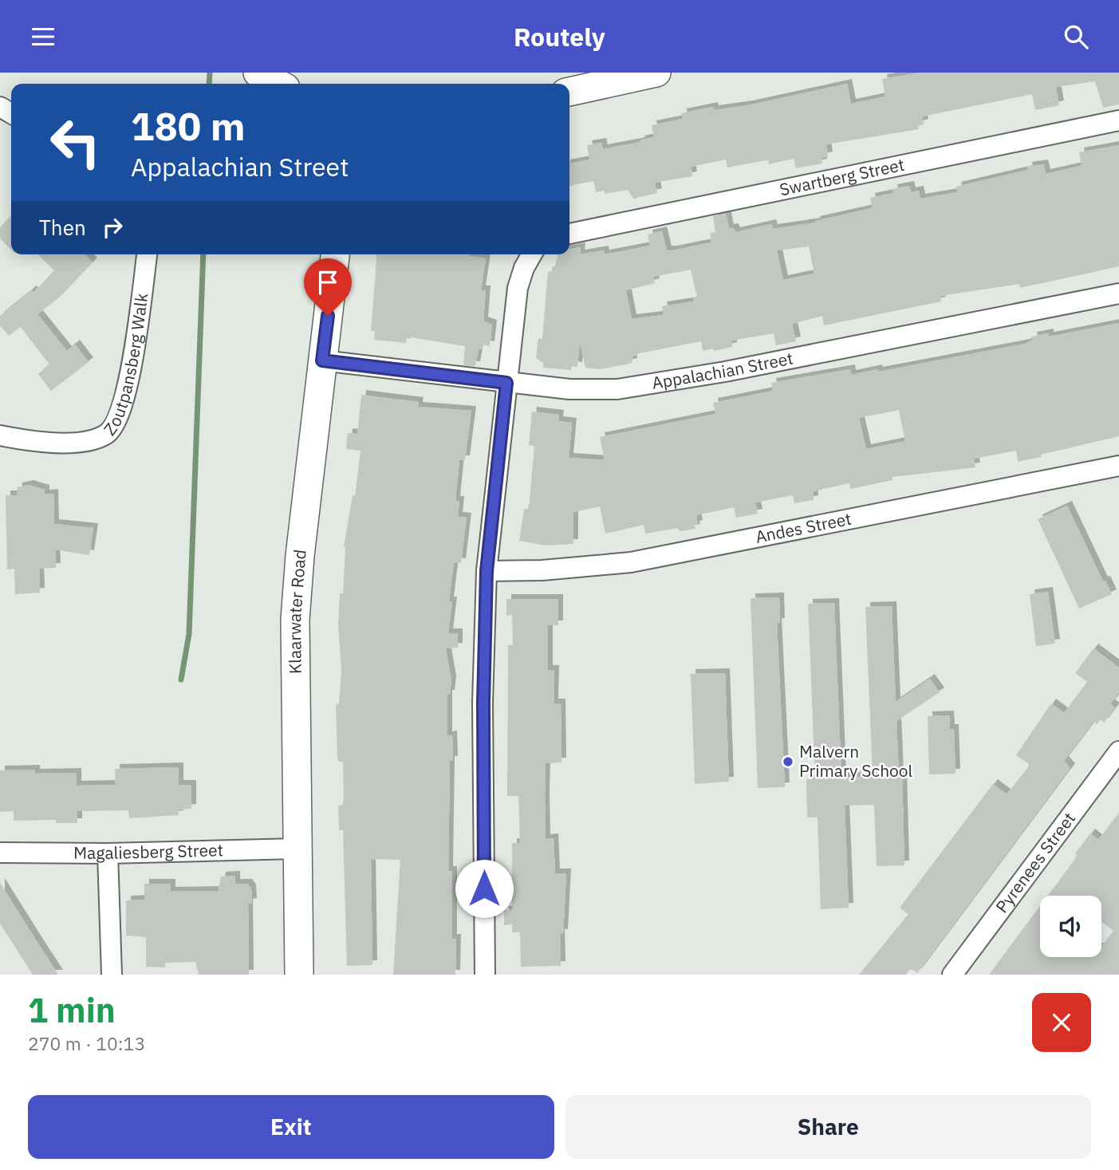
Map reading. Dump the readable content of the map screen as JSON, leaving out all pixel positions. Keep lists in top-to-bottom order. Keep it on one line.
{"streets":{"street":["Swartberg Street","Zoutpansberg Walk","Appalachian Street","Andes Street","Klaarwater Road","Magaliesberg Street","Pyrenees Street"]},"crossings":[["Appalachian Street","Klaarwater Road"],["Klaarwater Road","Magaliesberg Street"]],"places":["Malvern Primary School"],"page":{"header":"Routely","turn":["180 m","Appalachian Street"],"then":"Then","heading":["1 min","270 m · 10:13"],"buttons":["Exit","Share"]}}
